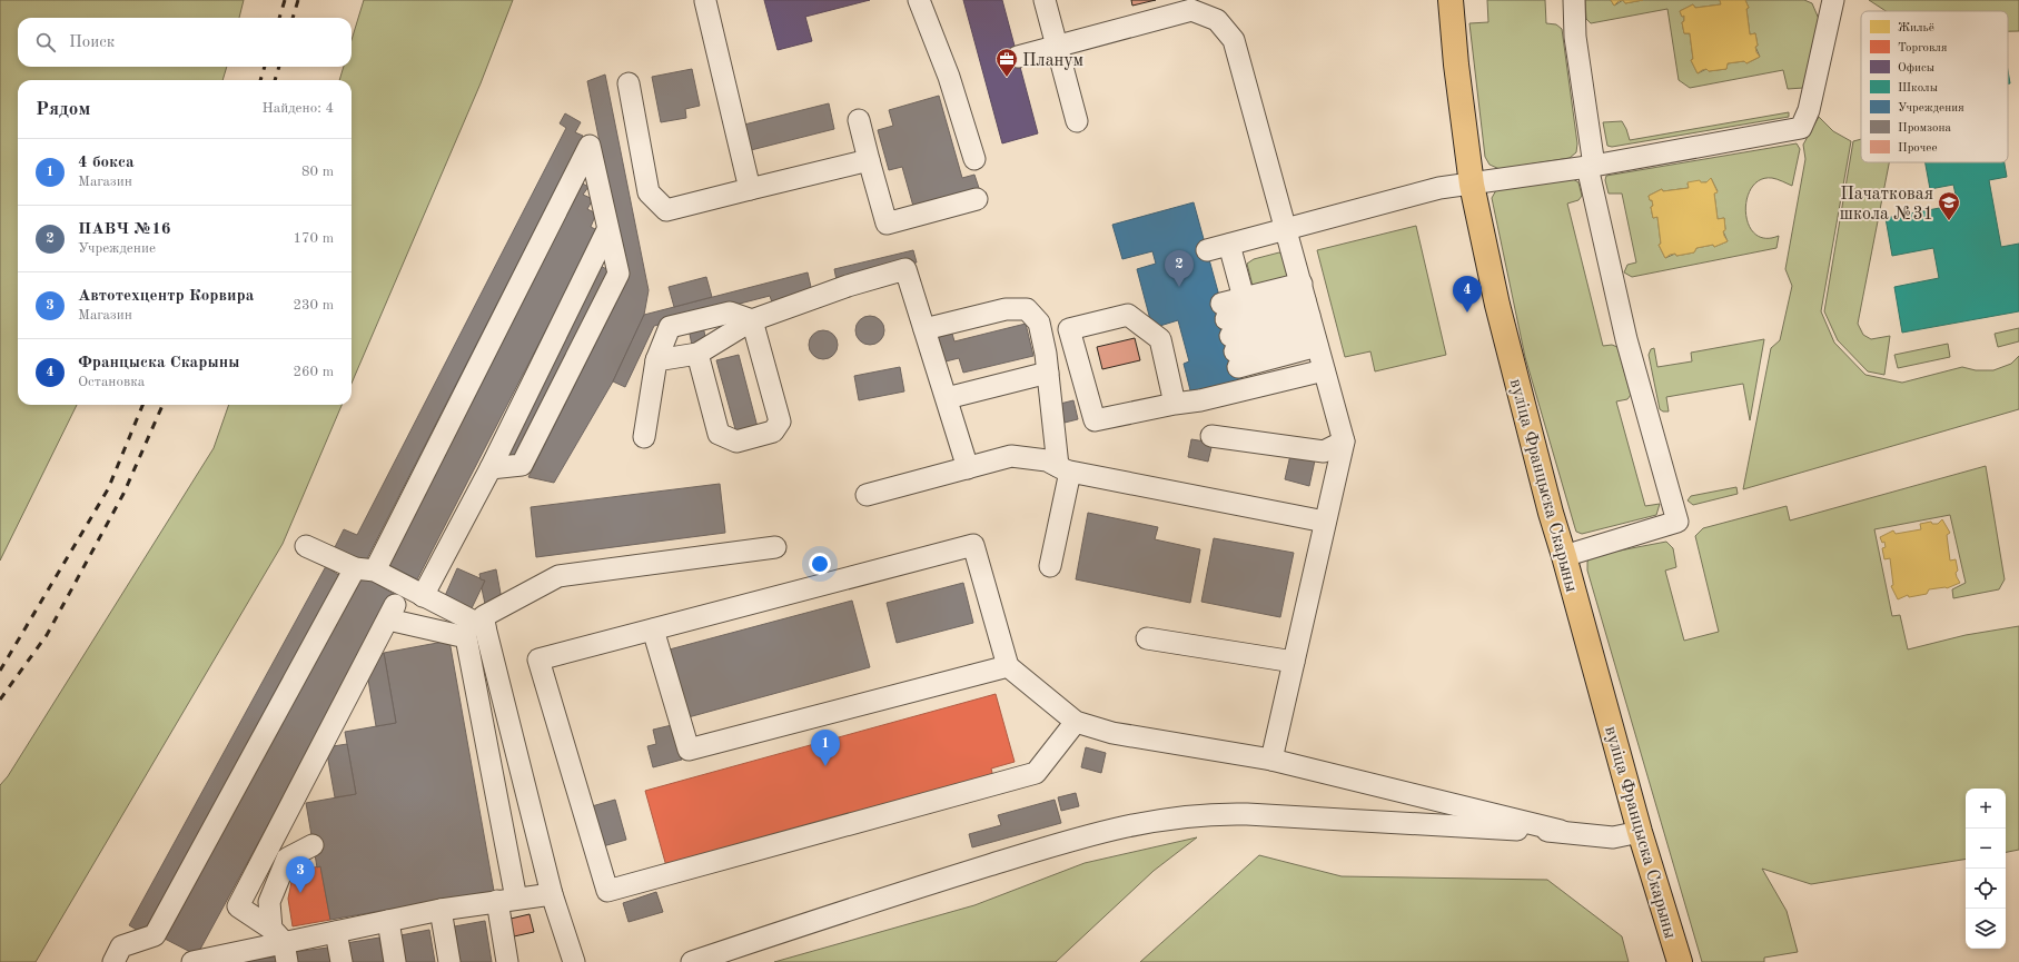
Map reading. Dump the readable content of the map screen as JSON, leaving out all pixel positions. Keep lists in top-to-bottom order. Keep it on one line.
{"streets":{"main road":["вуліца Францыска Скарыны"]},"places":{"office":["Планум"],"school or university":["Пачатковая школа №31"]},"legend":["Жильё","Торговля","Офисы","Школы","Учреждения","Промзона","Прочее"],"page":{"search":"Поиск","heading":["Рядом","Найдено: 4"],"list":[{"mark":"1","name":"4 бокса","note":"Магазин","value":"80 m"},{"mark":"2","name":"ПАВЧ №16","note":"Учреждение","value":"170 m"},{"mark":"3","name":"Автотехцентр Корвира","note":"Магазин","value":"230 m"},{"mark":"4","name":"Францыска Скарыны","note":"Остановка","value":"260 m"}],"pins":["2","4","1","3"],"map_buttons":["+","−"]}}
